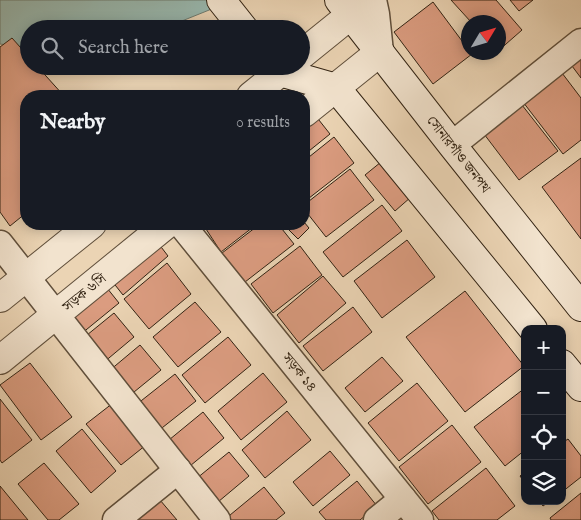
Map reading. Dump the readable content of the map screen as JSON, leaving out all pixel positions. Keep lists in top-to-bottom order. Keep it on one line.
{"streets":{"main road":["সোনারগাঁও জনপথ","সড়ক ৬সি"],"street":["সড়ক ১৪"]},"north":"top right","page":{"search":"Search here","heading":["Nearby","0 results"],"map_buttons":["+","−"]}}
